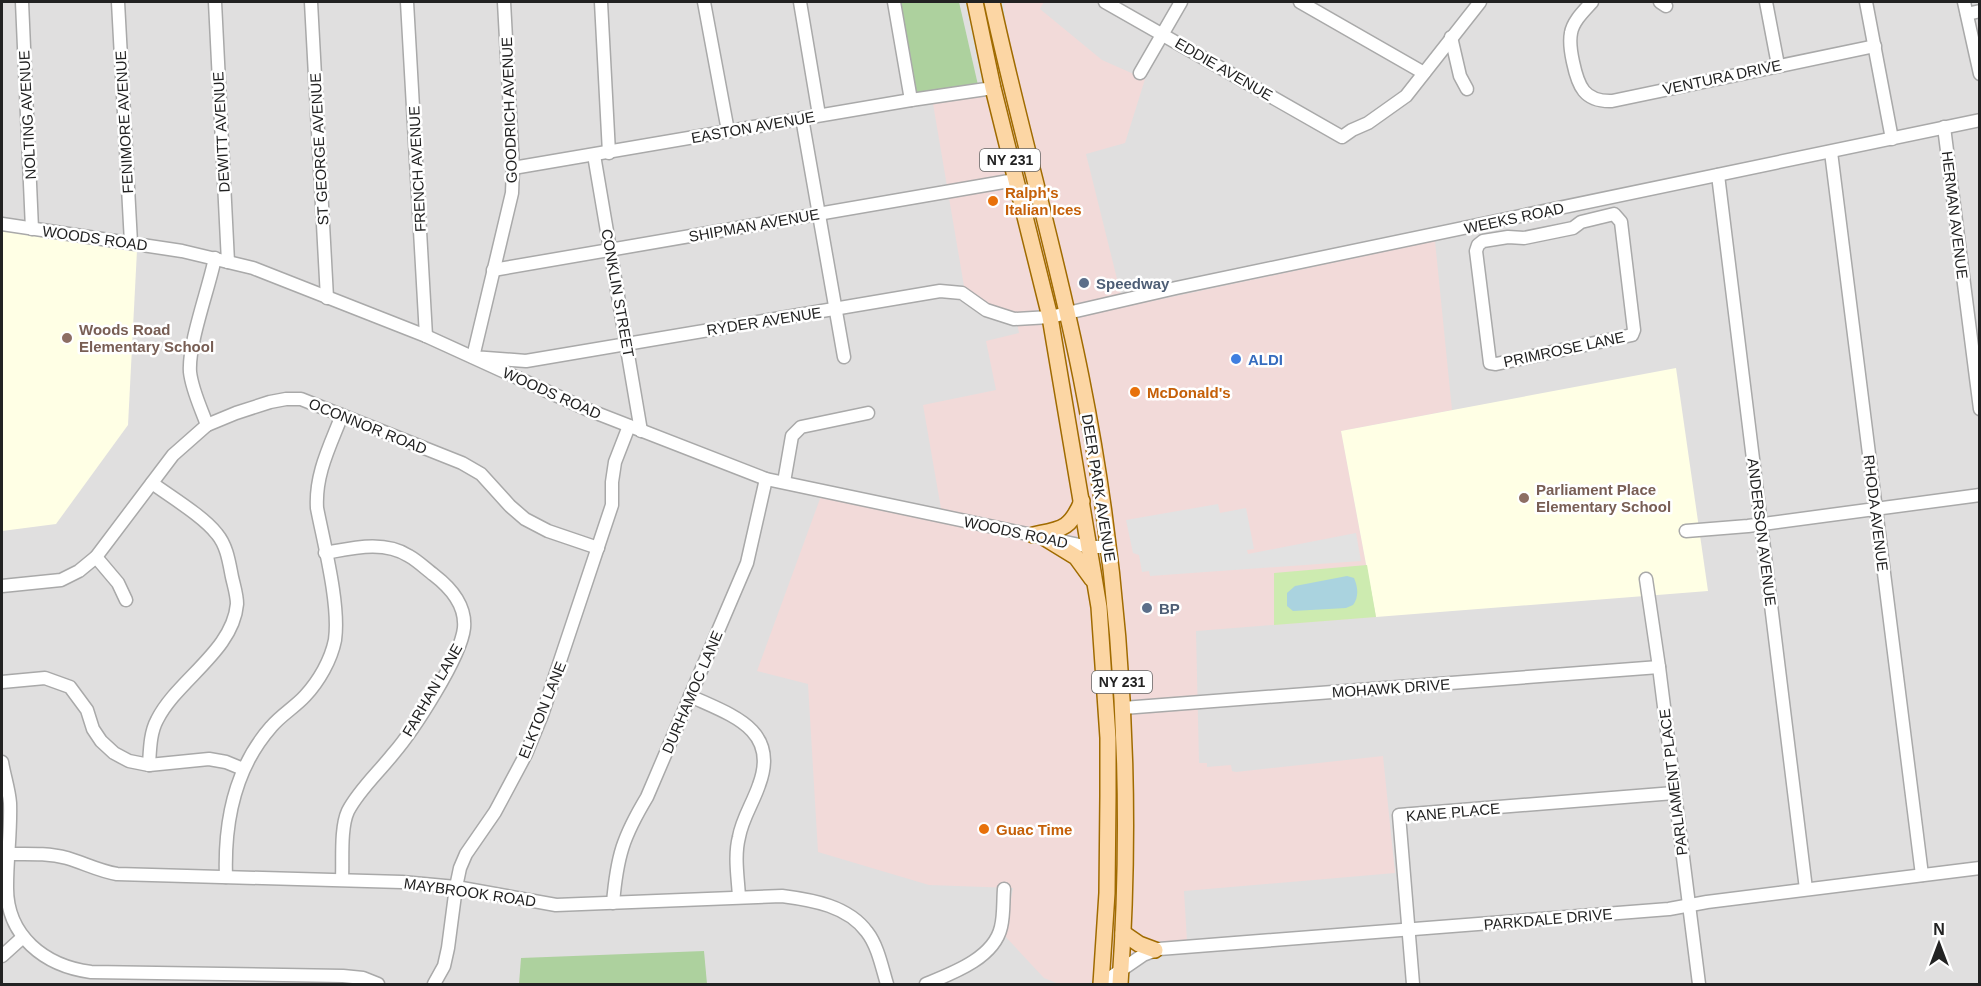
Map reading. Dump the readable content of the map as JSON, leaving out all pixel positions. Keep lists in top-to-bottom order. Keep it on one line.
{"streets":{"main road":["NY 231","DEER PARK AVENUE"],"street":["EDDIE AVENUE","VENTURA DRIVE","GOODRICH AVENUE","NOLTING AVENUE","FENIMORE AVENUE","EASTON AVENUE","DEWITT AVENUE","ST GEORGE AVENUE","FRENCH AVENUE","HERMAN AVENUE","WEEKS ROAD","SHIPMAN AVENUE","WOODS ROAD","CONKLIN STREET","RYDER AVENUE","PRIMROSE LANE","OCONNOR ROAD","RHODA AVENUE","ANDERSON AVENUE","MOHAWK DRIVE","FARHAN LANE","DURHAMOC LANE","ELKTON LANE","PARLIAMENT PLACE","KANE PLACE","MAYBROOK ROAD","PARKDALE DRIVE"]},"crossings":[["GOODRICH AVENUE","EASTON AVENUE"],["GOODRICH AVENUE","SHIPMAN AVENUE"],["GOODRICH AVENUE","WOODS ROAD"],["GOODRICH AVENUE","RYDER AVENUE"],["NOLTING AVENUE","WOODS ROAD"],["FENIMORE AVENUE","WOODS ROAD"],["EASTON AVENUE","CONKLIN STREET"],["EASTON AVENUE","DEER PARK AVENUE"],["DEWITT AVENUE","WOODS ROAD"],["ST GEORGE AVENUE","WOODS ROAD"],["FRENCH AVENUE","WOODS ROAD"],["HERMAN AVENUE","WEEKS ROAD"],["WEEKS ROAD","RYDER AVENUE"],["WEEKS ROAD","DEER PARK AVENUE"],["WEEKS ROAD","RHODA AVENUE"],["WEEKS ROAD","ANDERSON AVENUE"],["SHIPMAN AVENUE","CONKLIN STREET"],["SHIPMAN AVENUE","DEER PARK AVENUE"],["WOODS ROAD","CONKLIN STREET"],["WOODS ROAD","RYDER AVENUE"],["WOODS ROAD","DEER PARK AVENUE"],["WOODS ROAD","DURHAMOC LANE"],["WOODS ROAD","ELKTON LANE"],["CONKLIN STREET","RYDER AVENUE"],["RYDER AVENUE","DEER PARK AVENUE"],["OCONNOR ROAD","ELKTON LANE"],["DEER PARK AVENUE","MOHAWK DRIVE"],["DEER PARK AVENUE","PARKDALE DRIVE"],["RHODA AVENUE","PARKDALE DRIVE"],["ANDERSON AVENUE","PARKDALE DRIVE"],["MOHAWK DRIVE","PARLIAMENT PLACE"],["FARHAN LANE","MAYBROOK ROAD"],["DURHAMOC LANE","MAYBROOK ROAD"],["ELKTON LANE","MAYBROOK ROAD"],["PARLIAMENT PLACE","KANE PLACE"],["PARLIAMENT PLACE","PARKDALE DRIVE"],["KANE PLACE","PARKDALE DRIVE"]],"places":["Ralph's Italian Ices","Speedway","Woods Road Elementary School","ALDI","McDonald's","Parliament Place Elementary School","BP","Guac Time"],"north":"top"}
